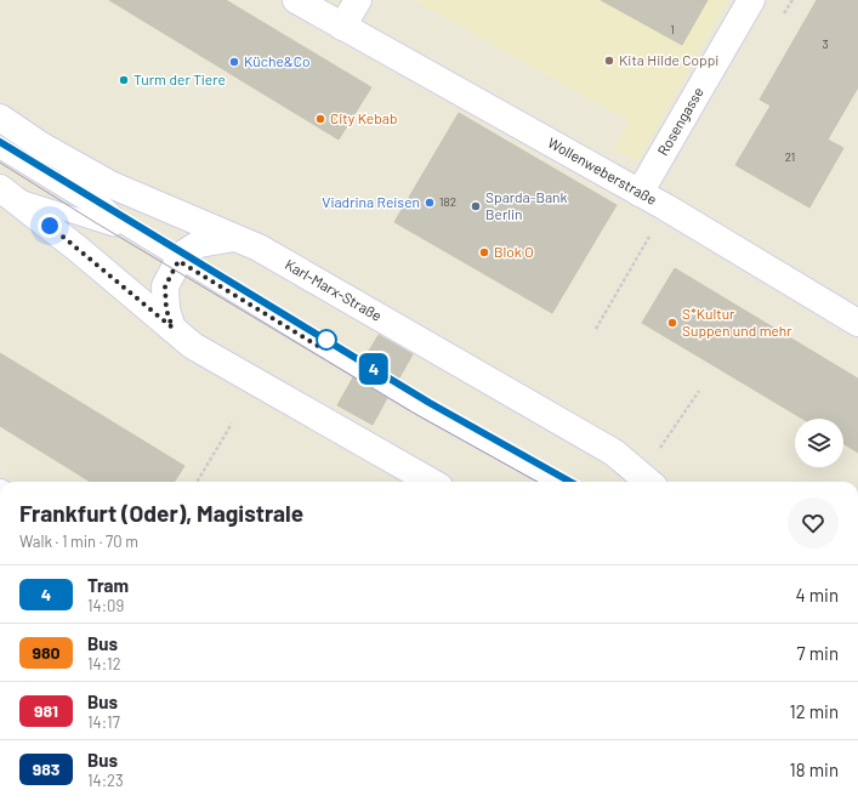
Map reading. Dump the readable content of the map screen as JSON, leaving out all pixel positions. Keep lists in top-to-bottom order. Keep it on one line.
{"streets":{"street":["Rosengasse","Wollenweberstraße","Karl-Marx-Straße"]},"crossings":[["Rosengasse","Wollenweberstraße"]],"places":["Kita Hilde Coppi","Küche&Co","Turm der Tiere","City Kebab","Viadrina Reisen","Sparda-Bank Berlin","Blok O","S*Kultur Suppen und mehr"],"lines":["tram line 4"],"house_numbers":["1","3","21","182"],"page":{"on_map":"4","heading":["Frankfurt (Oder), Magistrale","Walk · 1 min · 70 m"],"list":[{"mark":"4","name":"Tram","note":"14:09","value":"4 min"},{"mark":"980","name":"Bus","note":"14:12","value":"7 min"},{"mark":"981","name":"Bus","note":"14:17","value":"12 min"},{"mark":"983","name":"Bus","note":"14:23","value":"18 min"}]}}
